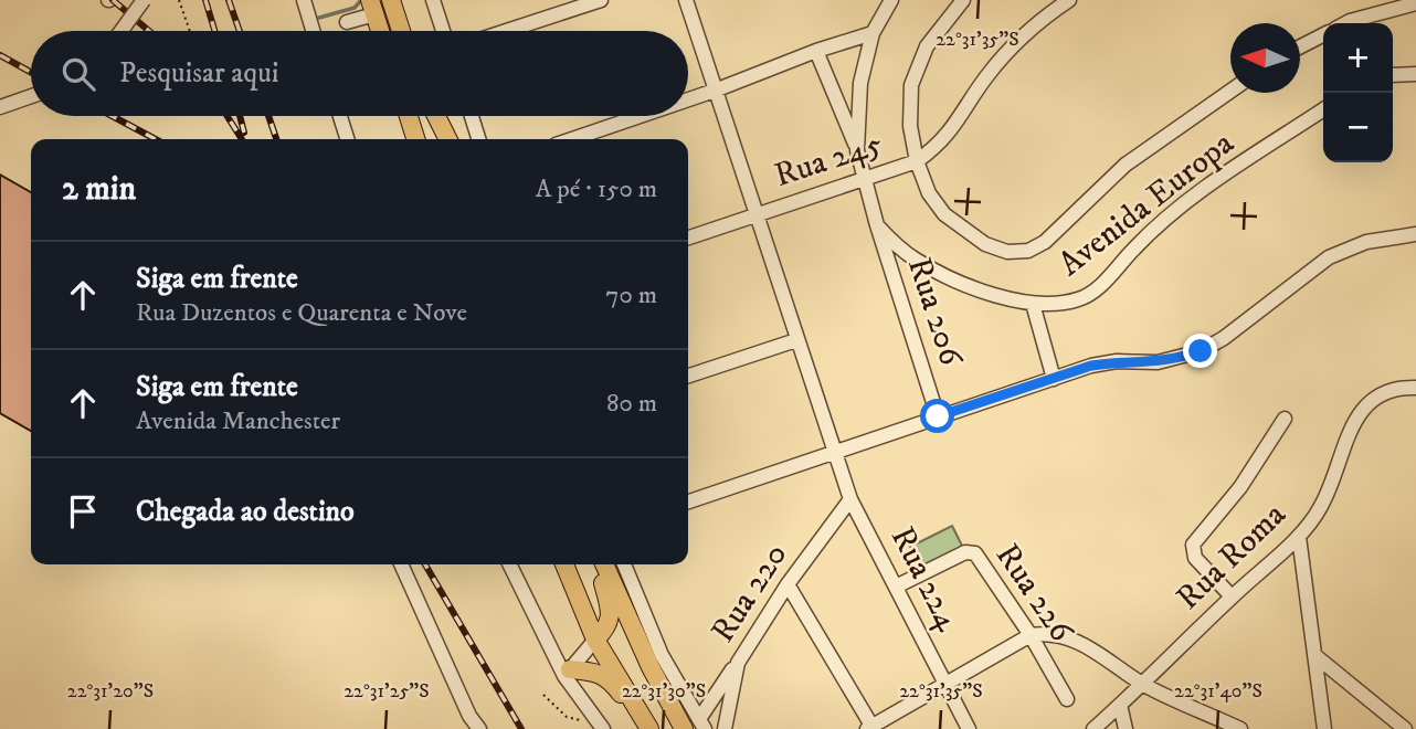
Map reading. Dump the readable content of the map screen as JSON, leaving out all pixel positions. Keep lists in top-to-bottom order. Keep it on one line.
{"streets":{"street":["Rua 245","Avenida Europa","Rua 206","Rua Roma","Rua 224","Rua 220","Rua 226"]},"crossings":[["Rua 245","Rua 206"],["Rua 245","Rua 224"],["Avenida Europa","Rua 206"],["Rua 224","Rua 220"],["Rua 224","Rua 226"]],"north":"left","page":{"map_buttons":["+","−"],"search":"Pesquisar aqui","heading":["2 min","A pé · 150 m"],"list":[["Siga em frente","Rua Duzentos e Quarenta e Nove","70 m"],["Siga em frente","Avenida Manchester","80 m"],"Chegada ao destino"]},"coordinates":["22°31'35\"S","22°31'20\"S","22°31'25\"S","22°31'30\"S","22°31'40\"S"]}
